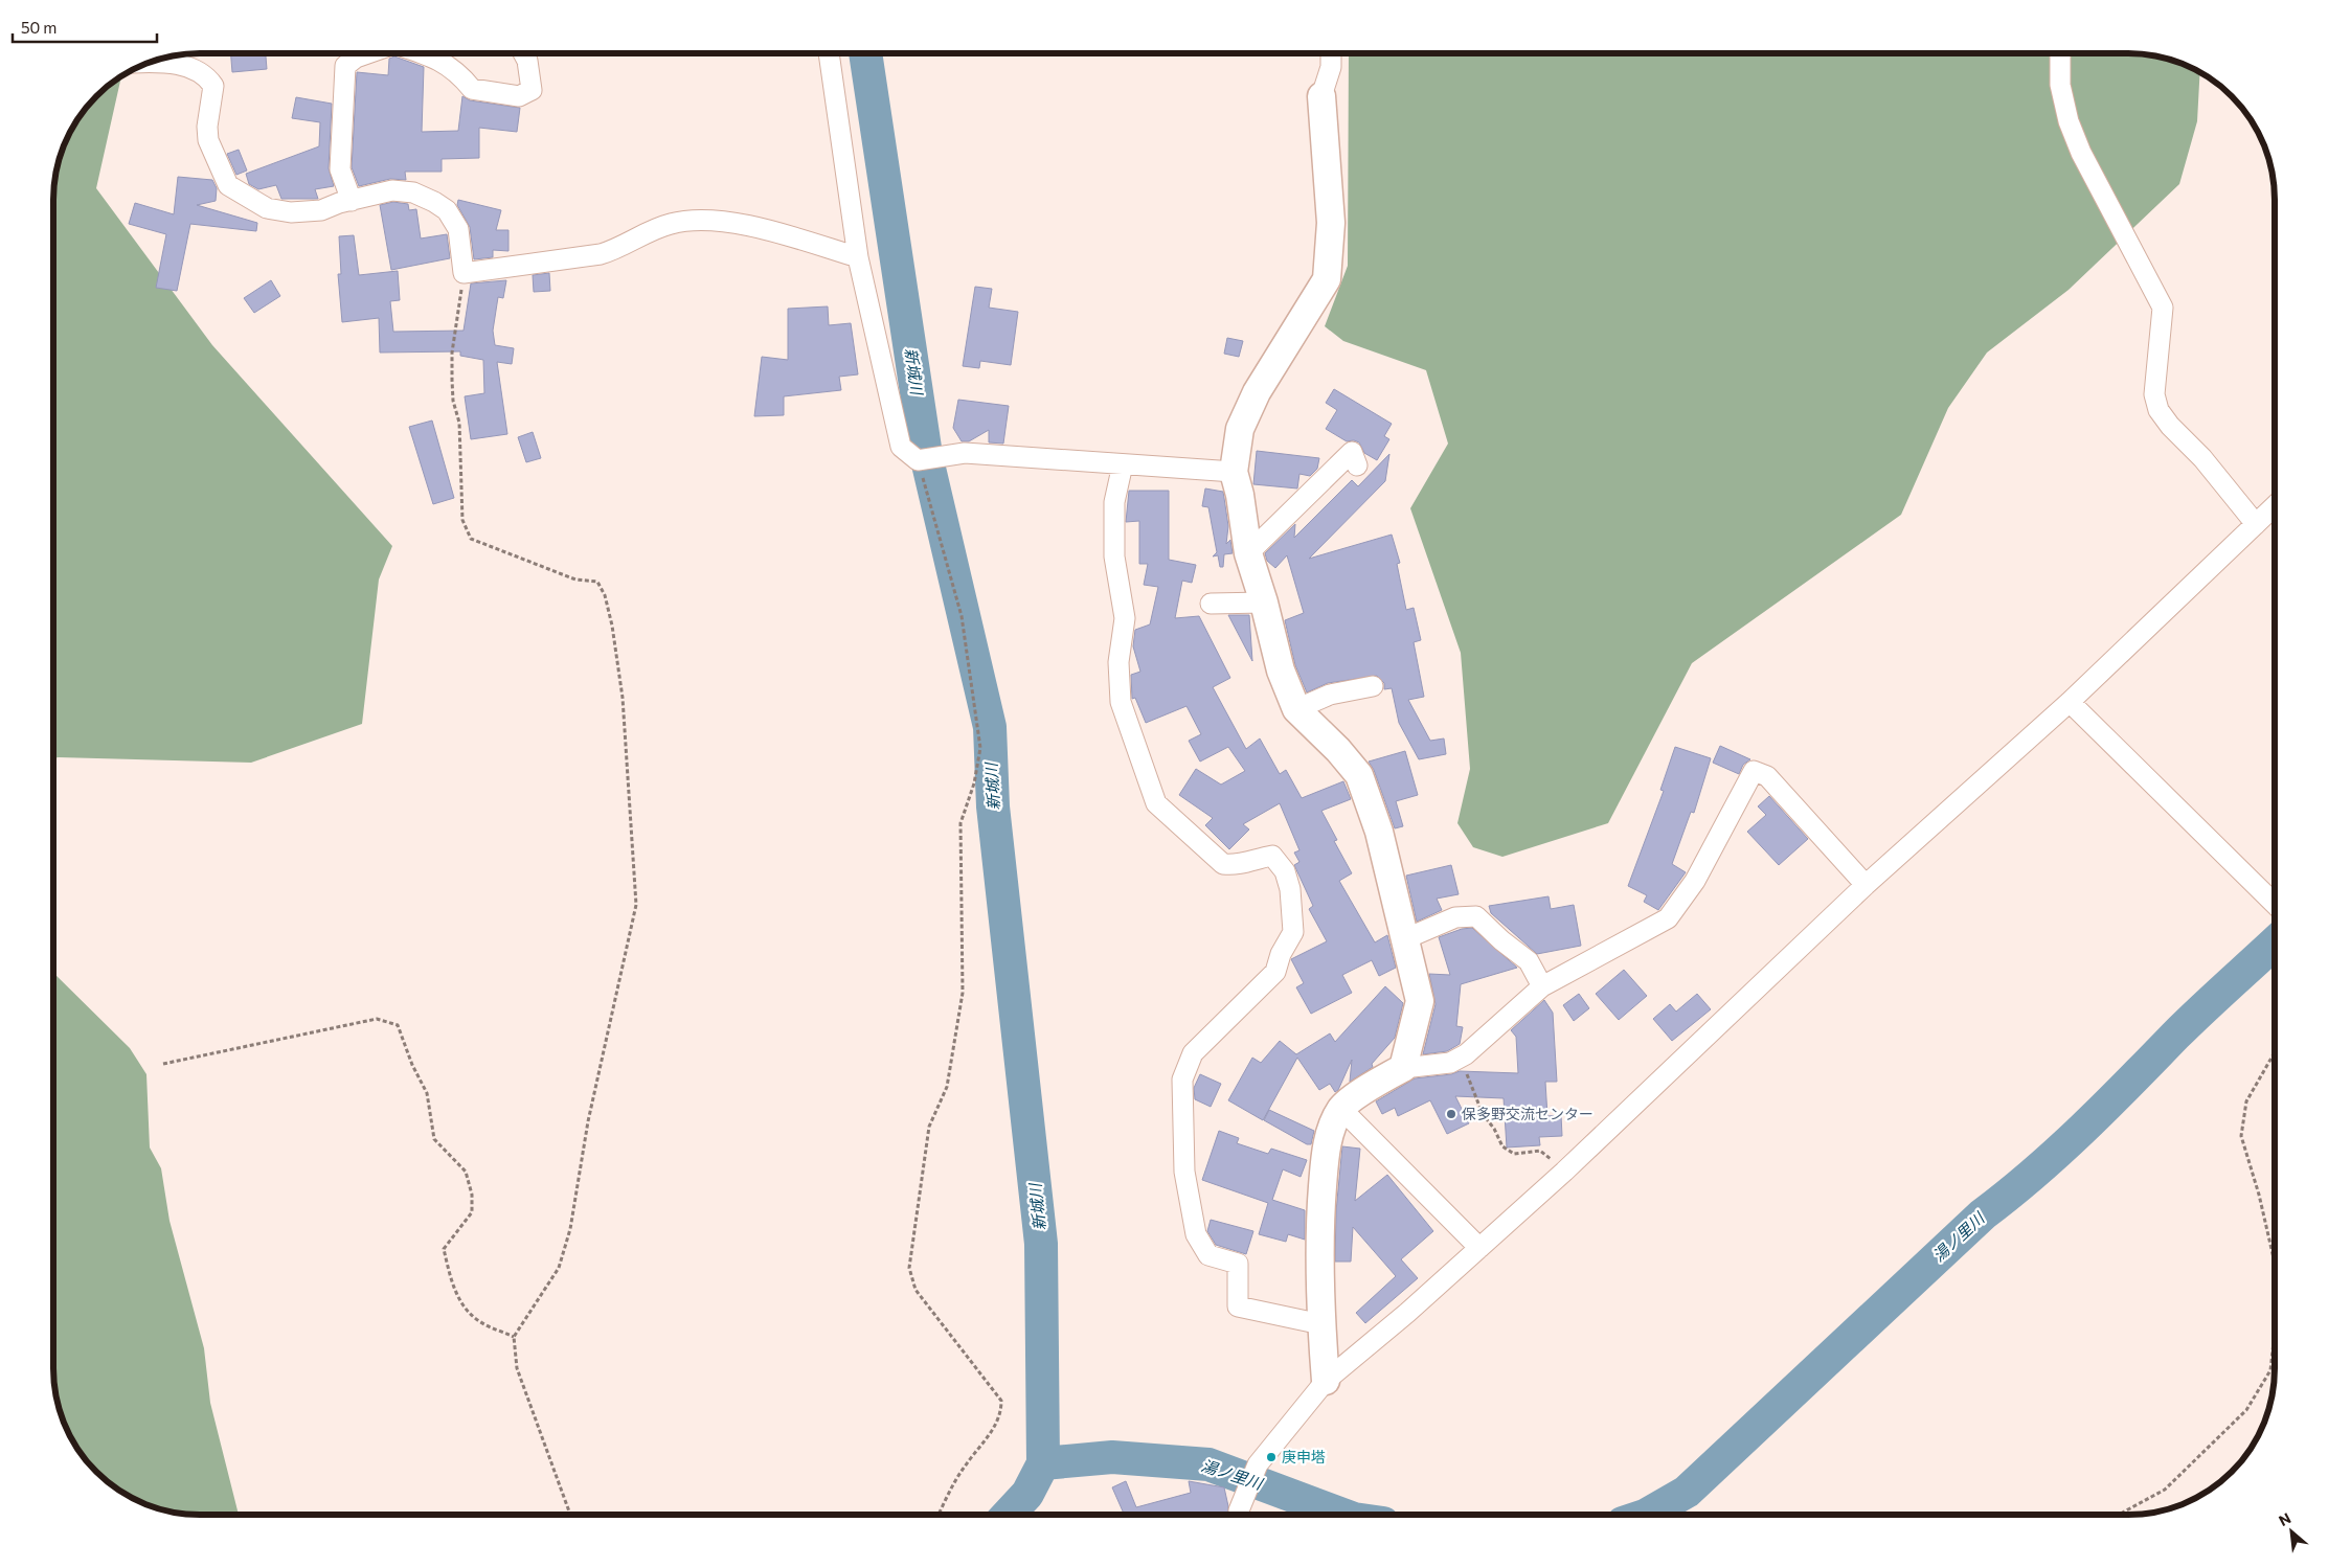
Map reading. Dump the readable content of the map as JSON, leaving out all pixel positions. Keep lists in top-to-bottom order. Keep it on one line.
{"water":["新城川","湯ノ里川"],"places":["保多野交流センター","庚申塔"],"scale_bar":"50 m","north":"top left"}
